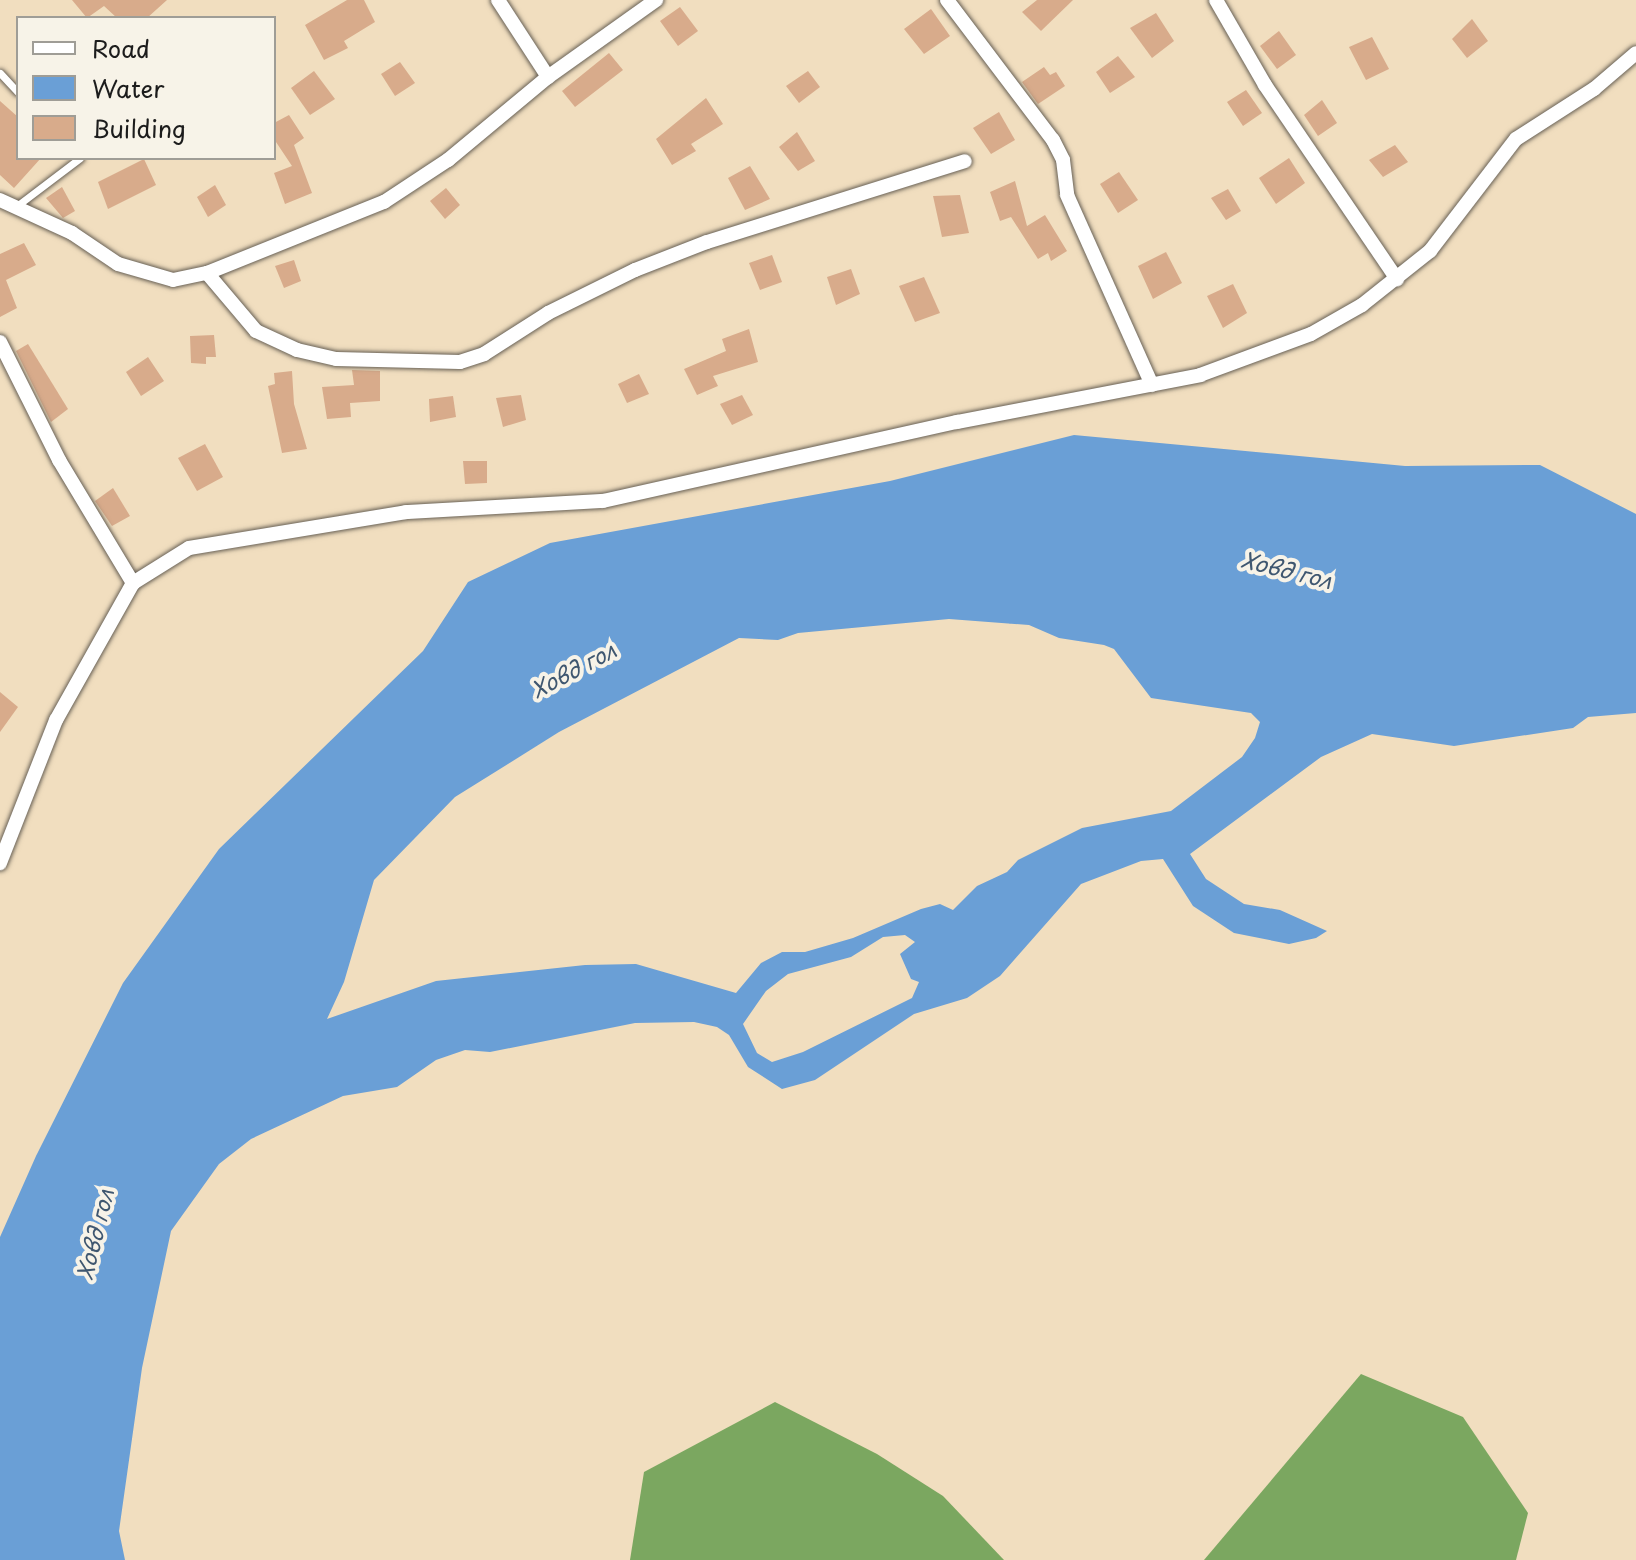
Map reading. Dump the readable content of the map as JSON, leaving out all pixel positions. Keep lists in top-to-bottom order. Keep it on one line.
{"water":["Ховд гол"],"legend":["Road","Water","Building"]}
